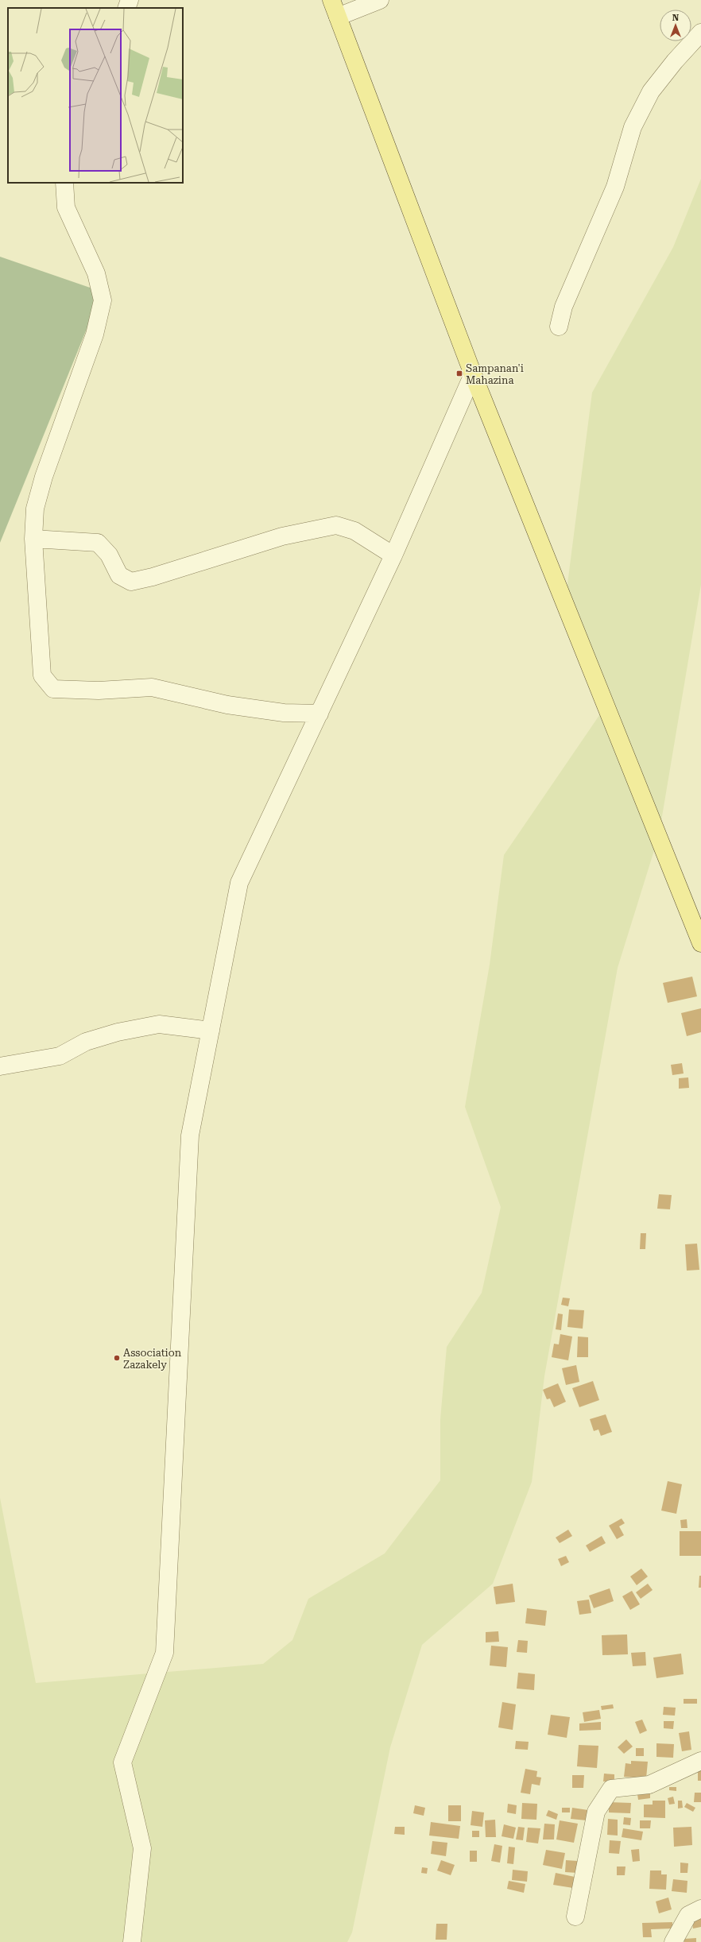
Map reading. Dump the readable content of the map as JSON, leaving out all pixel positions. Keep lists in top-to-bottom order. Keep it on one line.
{"places":{"transit":["Sampanan'i Mahazina"],"other":["Association Zazakely"]},"north":"top"}
